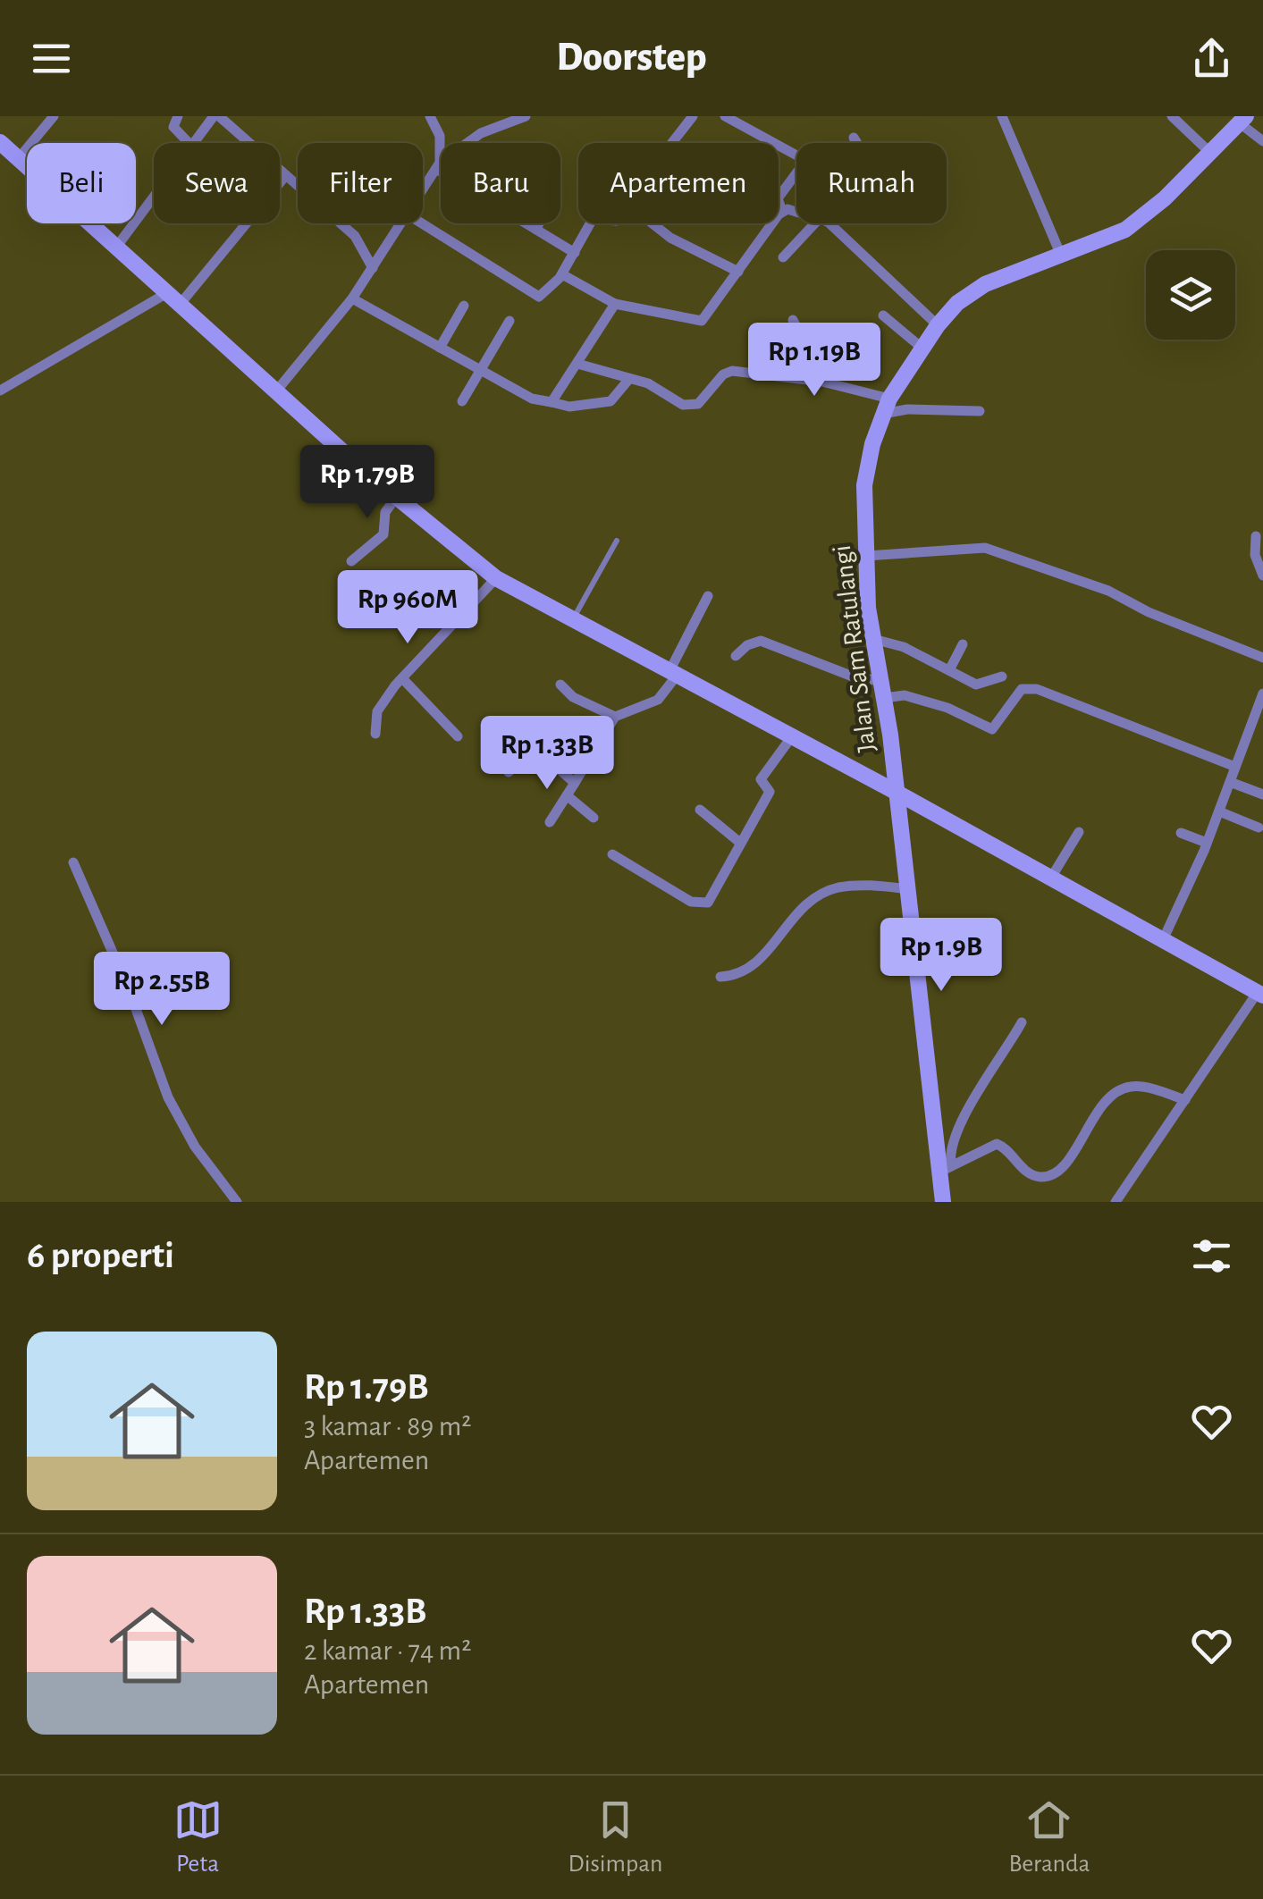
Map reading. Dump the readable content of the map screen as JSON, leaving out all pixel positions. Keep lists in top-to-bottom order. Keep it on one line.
{"streets":{"main road":["Jalan Sam Ratulangi"]},"page":{"header":"Doorstep","chip":["Beli","Sewa","Filter","Baru","Apartemen","Rumah"],"price":["Rp 1.19B","Rp 1.79B","Rp 960M","Rp 1.33B","Rp 1.9B","Rp 2.55B"],"heading":"6 properti","list":[{"name":"Rp 1.79B","note":"3 kamar · 89 m² · Apartemen"},{"name":"Rp 1.33B","note":"2 kamar · 74 m² · Apartemen"}],"tabs":["Peta","Disimpan","Beranda"]}}
